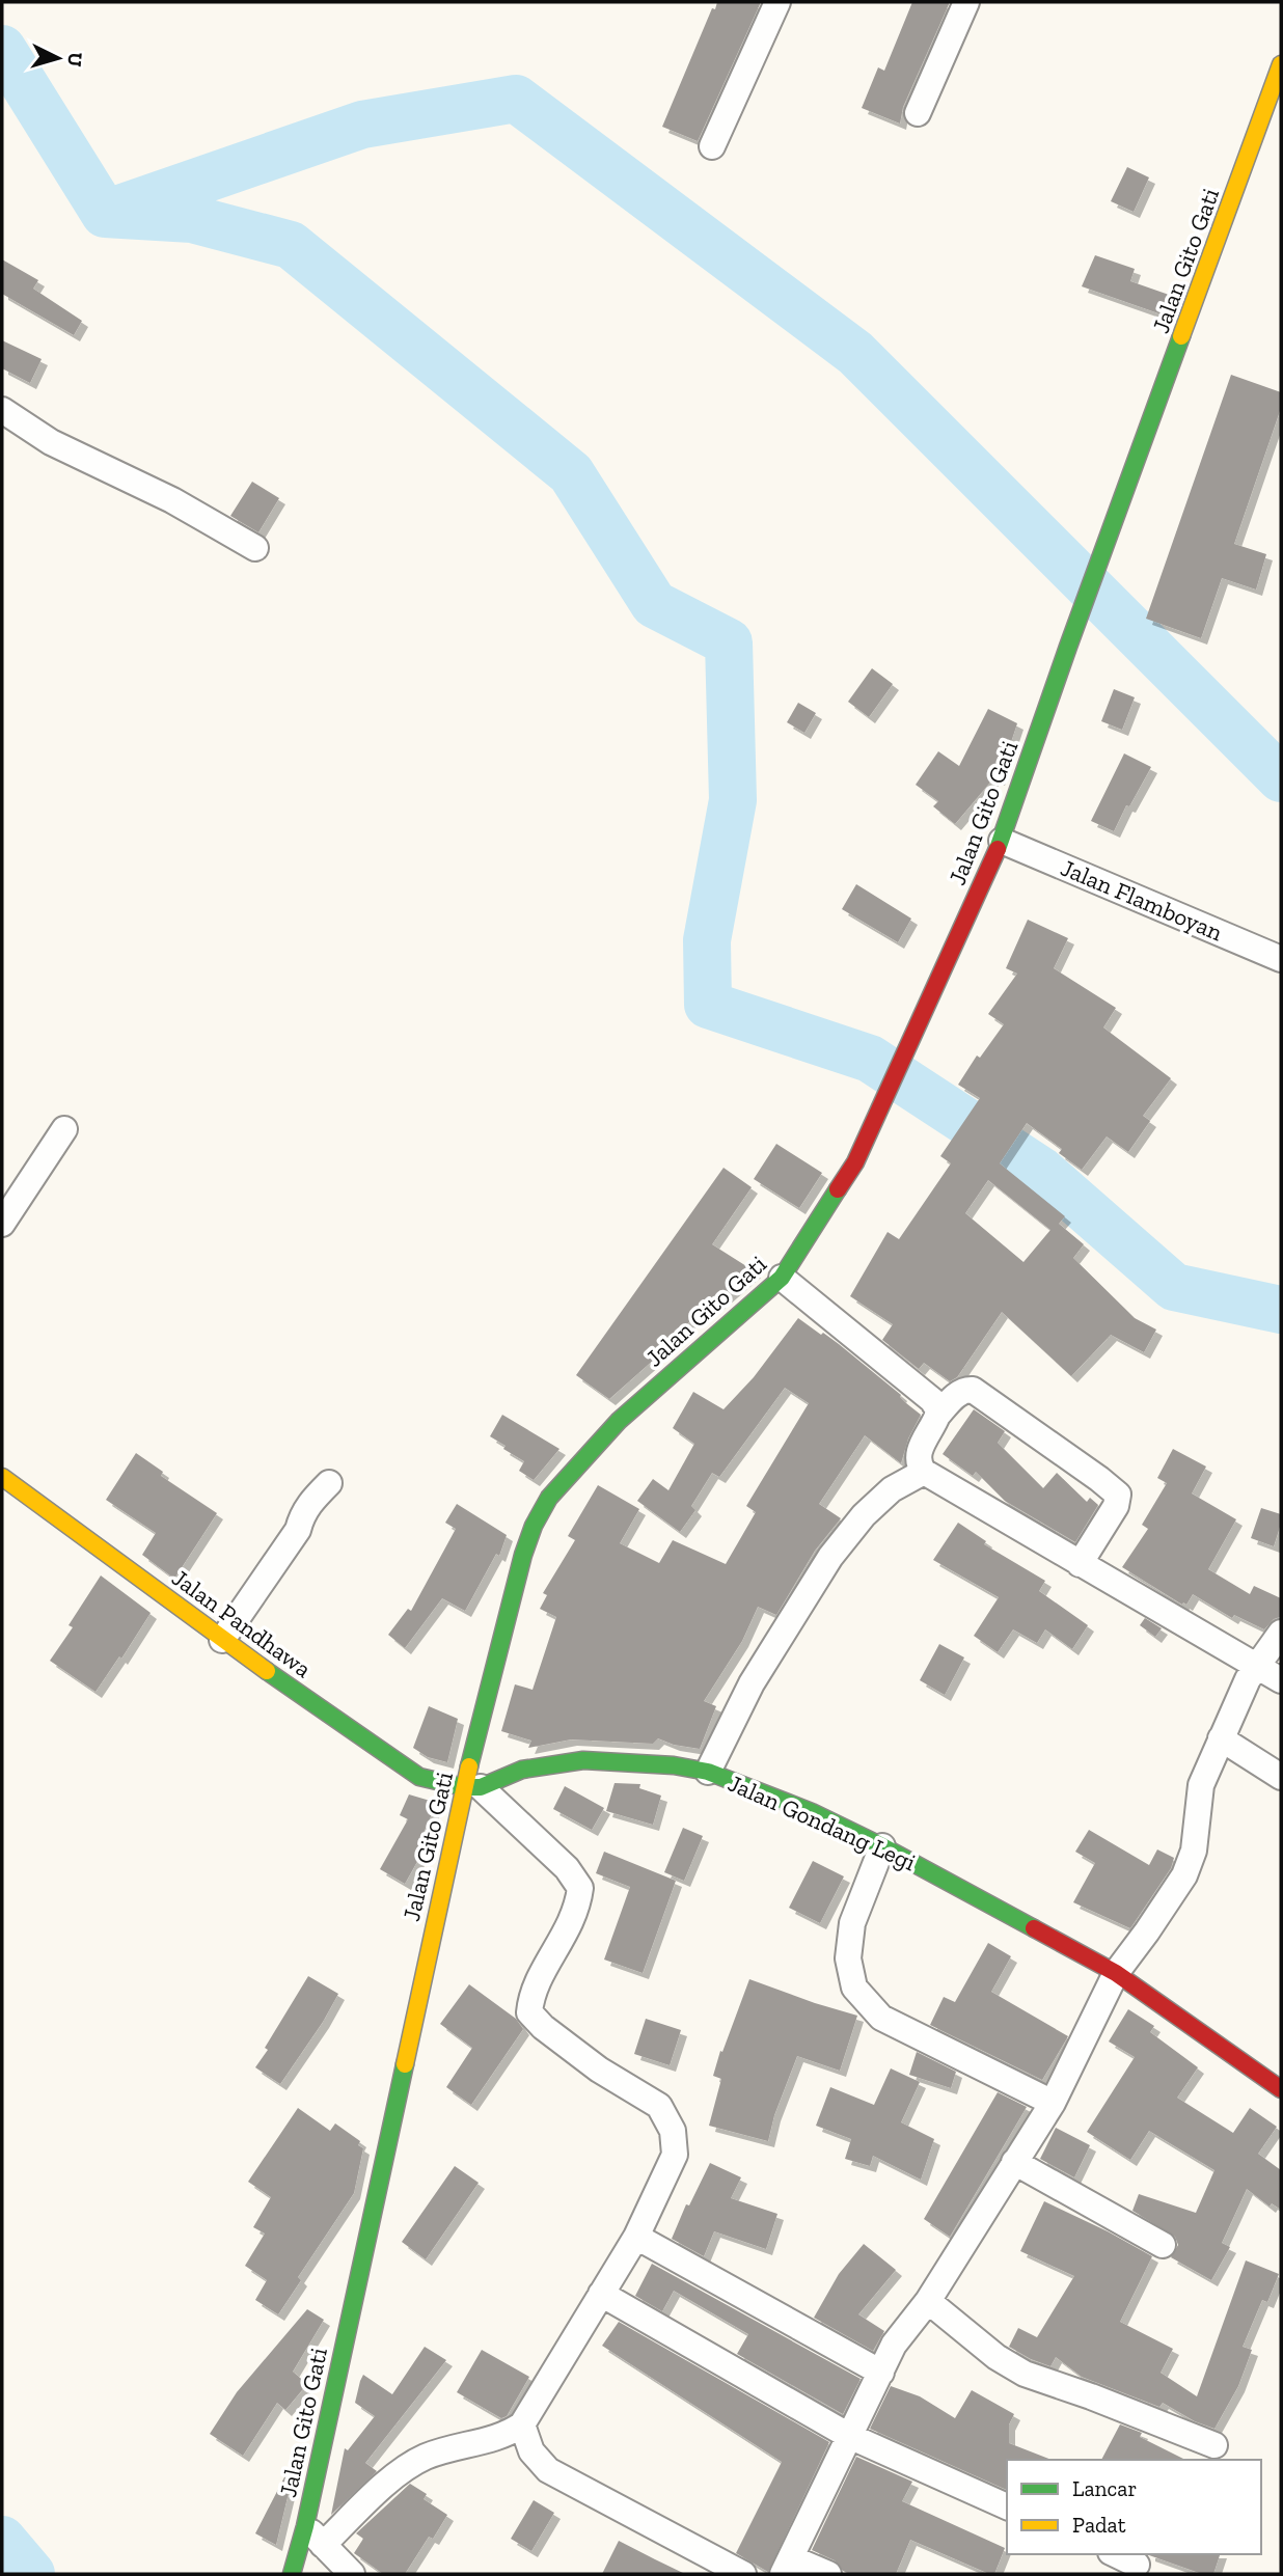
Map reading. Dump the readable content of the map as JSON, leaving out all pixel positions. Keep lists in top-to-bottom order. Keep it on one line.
{"streets":{"main road":["Jalan Gito Gati","Jalan Pandhawa","Jalan Gondang Legi"],"street":["Jalan Flamboyan"]},"crossings":[["Jalan Gito Gati","Jalan Flamboyan"],["Jalan Gito Gati","Jalan Pandhawa"],["Jalan Gito Gati","Jalan Gondang Legi"],["Jalan Pandhawa","Jalan Gondang Legi"]],"legend":["Lancar","Padat"],"north":"right"}
